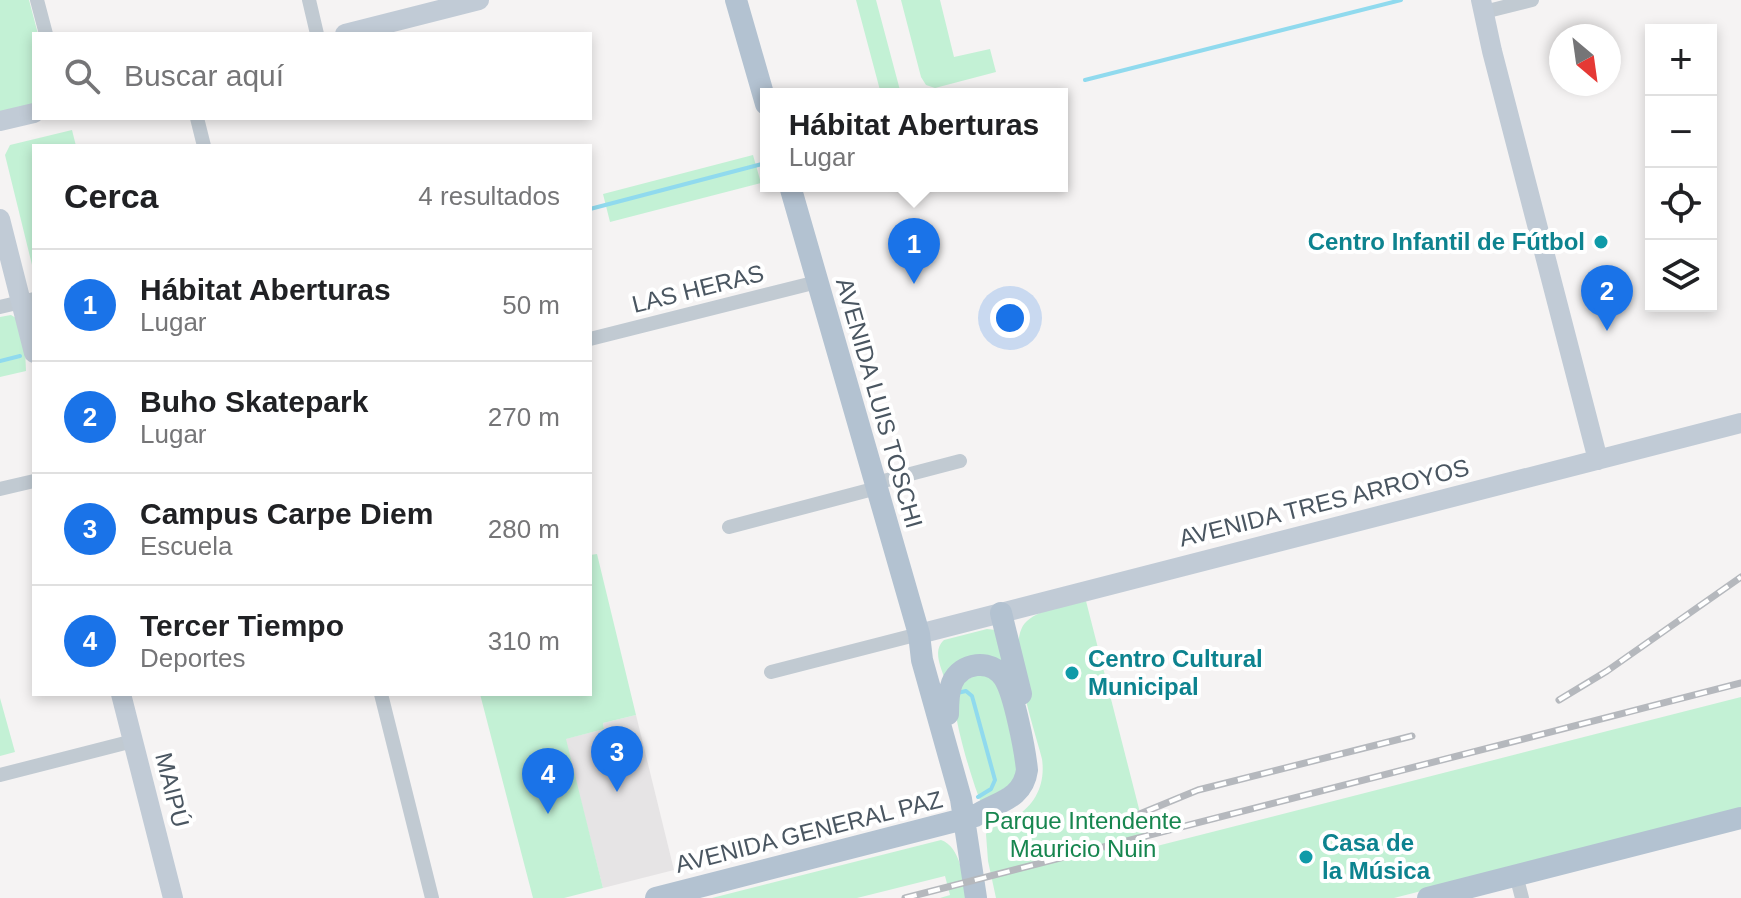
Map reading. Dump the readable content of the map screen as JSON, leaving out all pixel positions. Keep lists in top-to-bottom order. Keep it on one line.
{"streets":{"main road":["AVENIDA LUIS TOSCHI","AVENIDA GENERAL PAZ"],"street":["LAS HERAS","AVENIDA TRES ARROYOS","MAIPÚ"]},"crossings":[["LAS HERAS","AVENIDA LUIS TOSCHI"],["AVENIDA LUIS TOSCHI","AVENIDA TRES ARROYOS"],["AVENIDA LUIS TOSCHI","AVENIDA GENERAL PAZ"]],"parks":["Parque Intendente Mauricio Nuin"],"places":["Centro Infantil de Fútbol","Centro Cultural Municipal","Casa de la Música"],"north":"bottom right","page":{"map_buttons":["+","−"],"search":"Buscar aquí","popup":["Hábitat Aberturas","Lugar"],"heading":["Cerca","4 resultados"],"pins":["1","2","3","4"],"list":[{"mark":"1","name":"Hábitat Aberturas","note":"Lugar","value":"50 m"},{"mark":"2","name":"Buho Skatepark","note":"Lugar","value":"270 m"},{"mark":"3","name":"Campus Carpe Diem","note":"Escuela","value":"280 m"},{"mark":"4","name":"Tercer Tiempo","note":"Deportes","value":"310 m"}]}}
